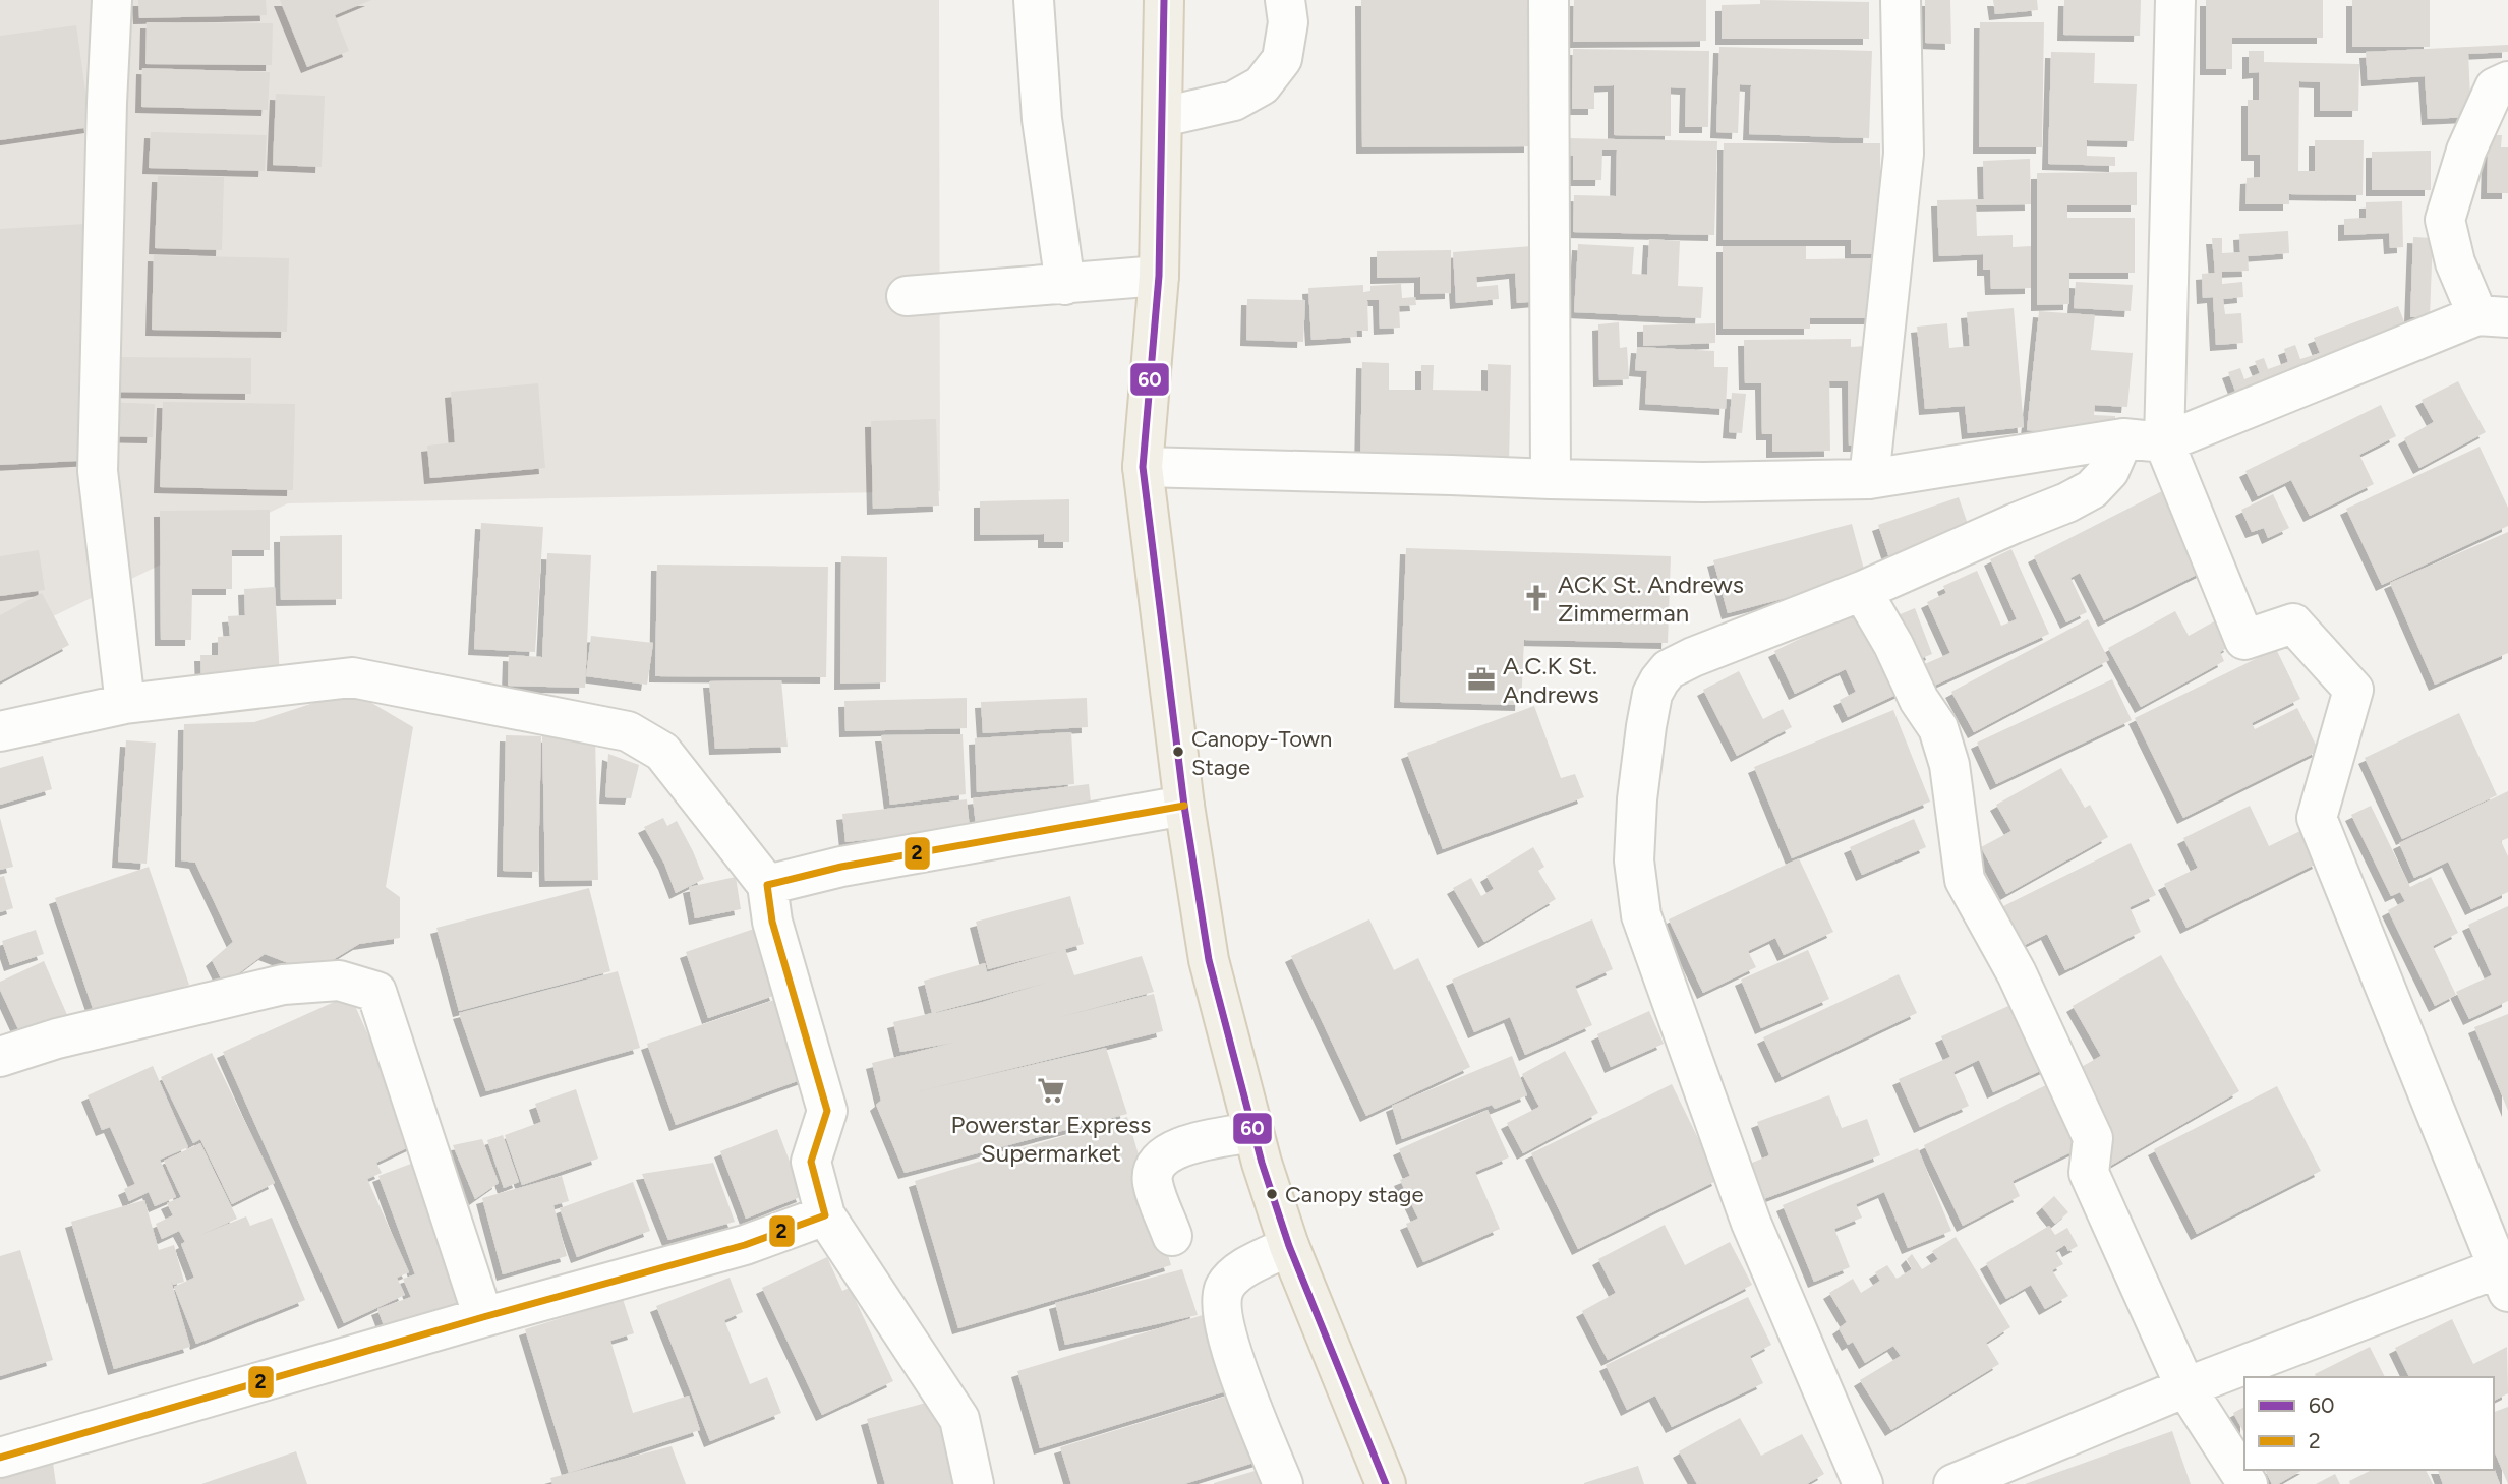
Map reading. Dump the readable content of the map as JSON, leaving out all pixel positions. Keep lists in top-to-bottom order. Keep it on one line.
{"places":{"church":["ACK St. Andrews Zimmerman"],"office":["A.C.K St. Andrews"],"other":["Canopy-Town Stage","Canopy stage"],"supermarket":["Powerstar Express Supermarket"]},"lines":["transit line 60","transit line 2"],"legend":["60","2"]}
